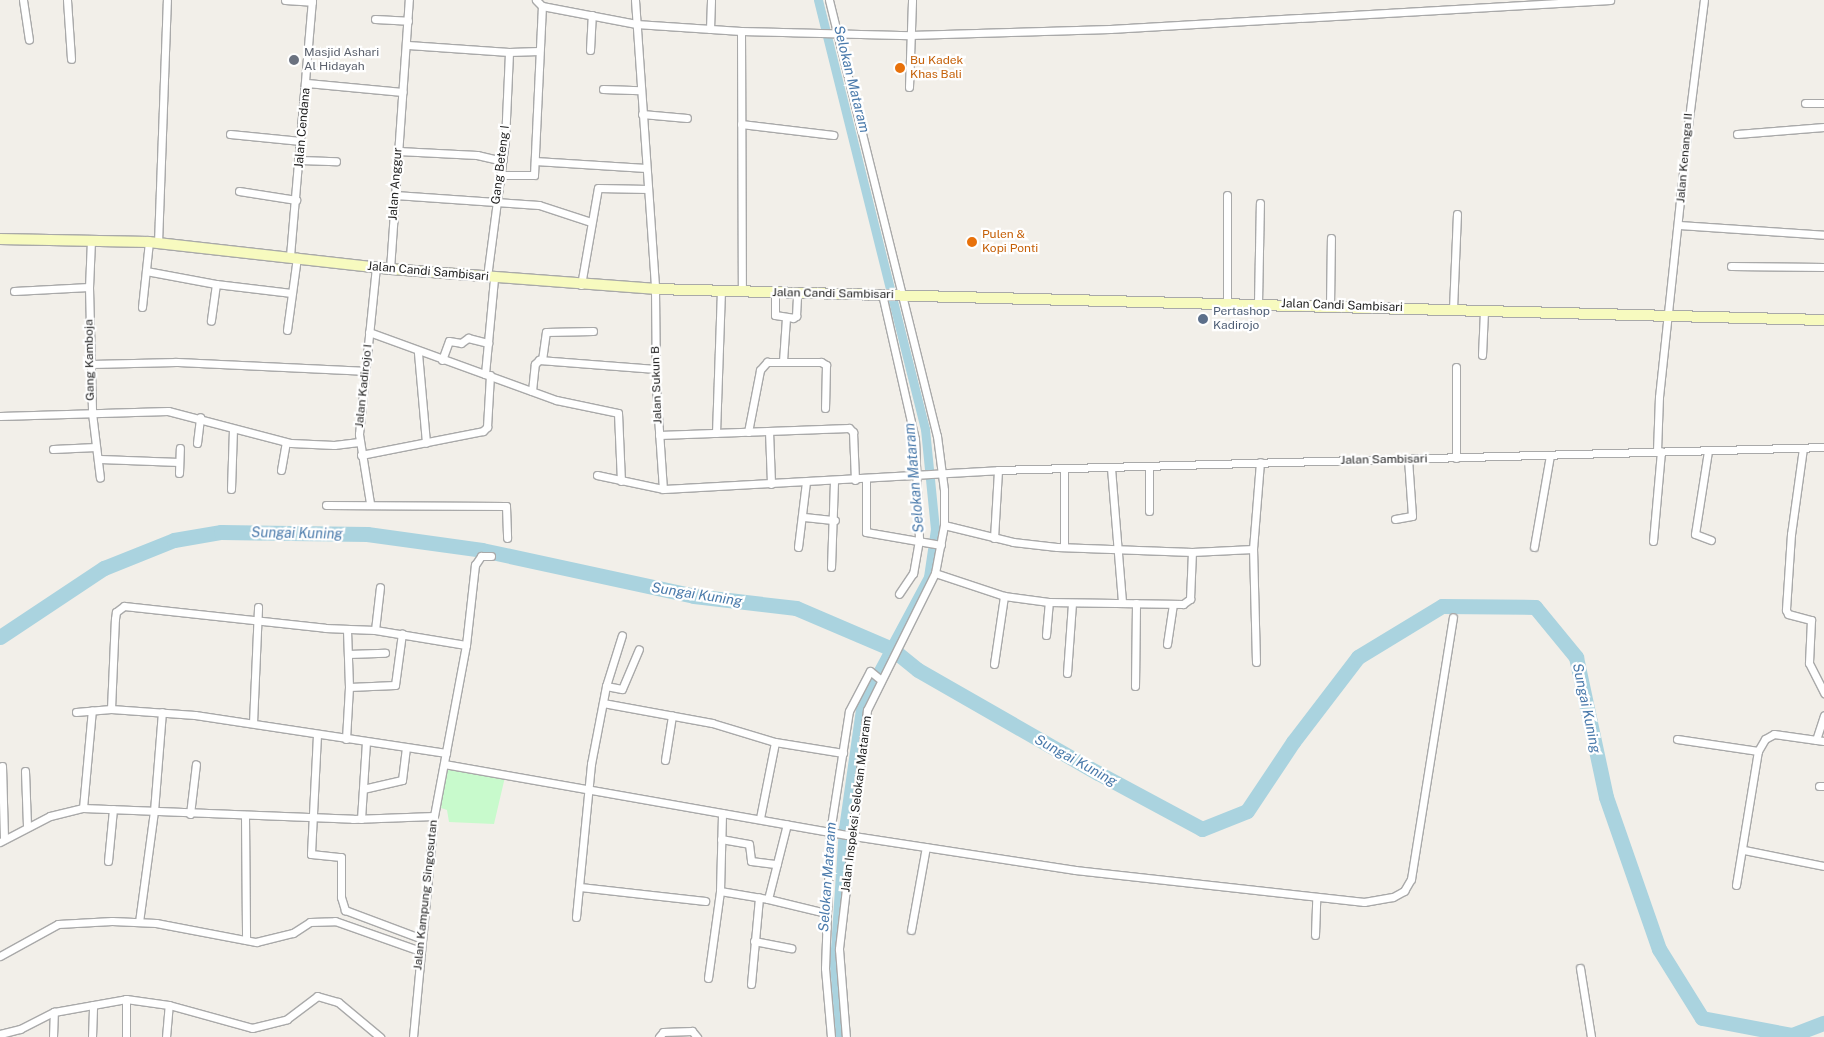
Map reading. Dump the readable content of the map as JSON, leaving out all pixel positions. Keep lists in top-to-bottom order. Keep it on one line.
{"streets":{"street":["Jalan Cendana","Jalan Kenanga II","Gang Beteng I","Jalan Anggur","Jalan Candi Sambisari","Gang Kamboja","Jalan Sukun B","Jalan Kadirojo I","Jalan Sambisari","Jalan Inspeksi Selokan Mataram","Jalan Kampung Singosutan"]},"crossings":[["Jalan Cendana","Jalan Candi Sambisari"],["Jalan Kenanga II","Jalan Candi Sambisari"],["Jalan Kenanga II","Jalan Sambisari"],["Gang Beteng I","Jalan Candi Sambisari"],["Jalan Anggur","Jalan Candi Sambisari"],["Jalan Candi Sambisari","Gang Kamboja"],["Jalan Candi Sambisari","Jalan Sukun B"],["Jalan Candi Sambisari","Jalan Kadirojo I"],["Jalan Candi Sambisari","Jalan Inspeksi Selokan Mataram"],["Jalan Sambisari","Jalan Inspeksi Selokan Mataram"]],"water":["Selokan Mataram","Sungai Kuning"],"places":["Masjid Ashari Al Hidayah","Bu Kadek Khas Bali","Pulen & Kopi Ponti","Pertashop Kadirojo"]}
